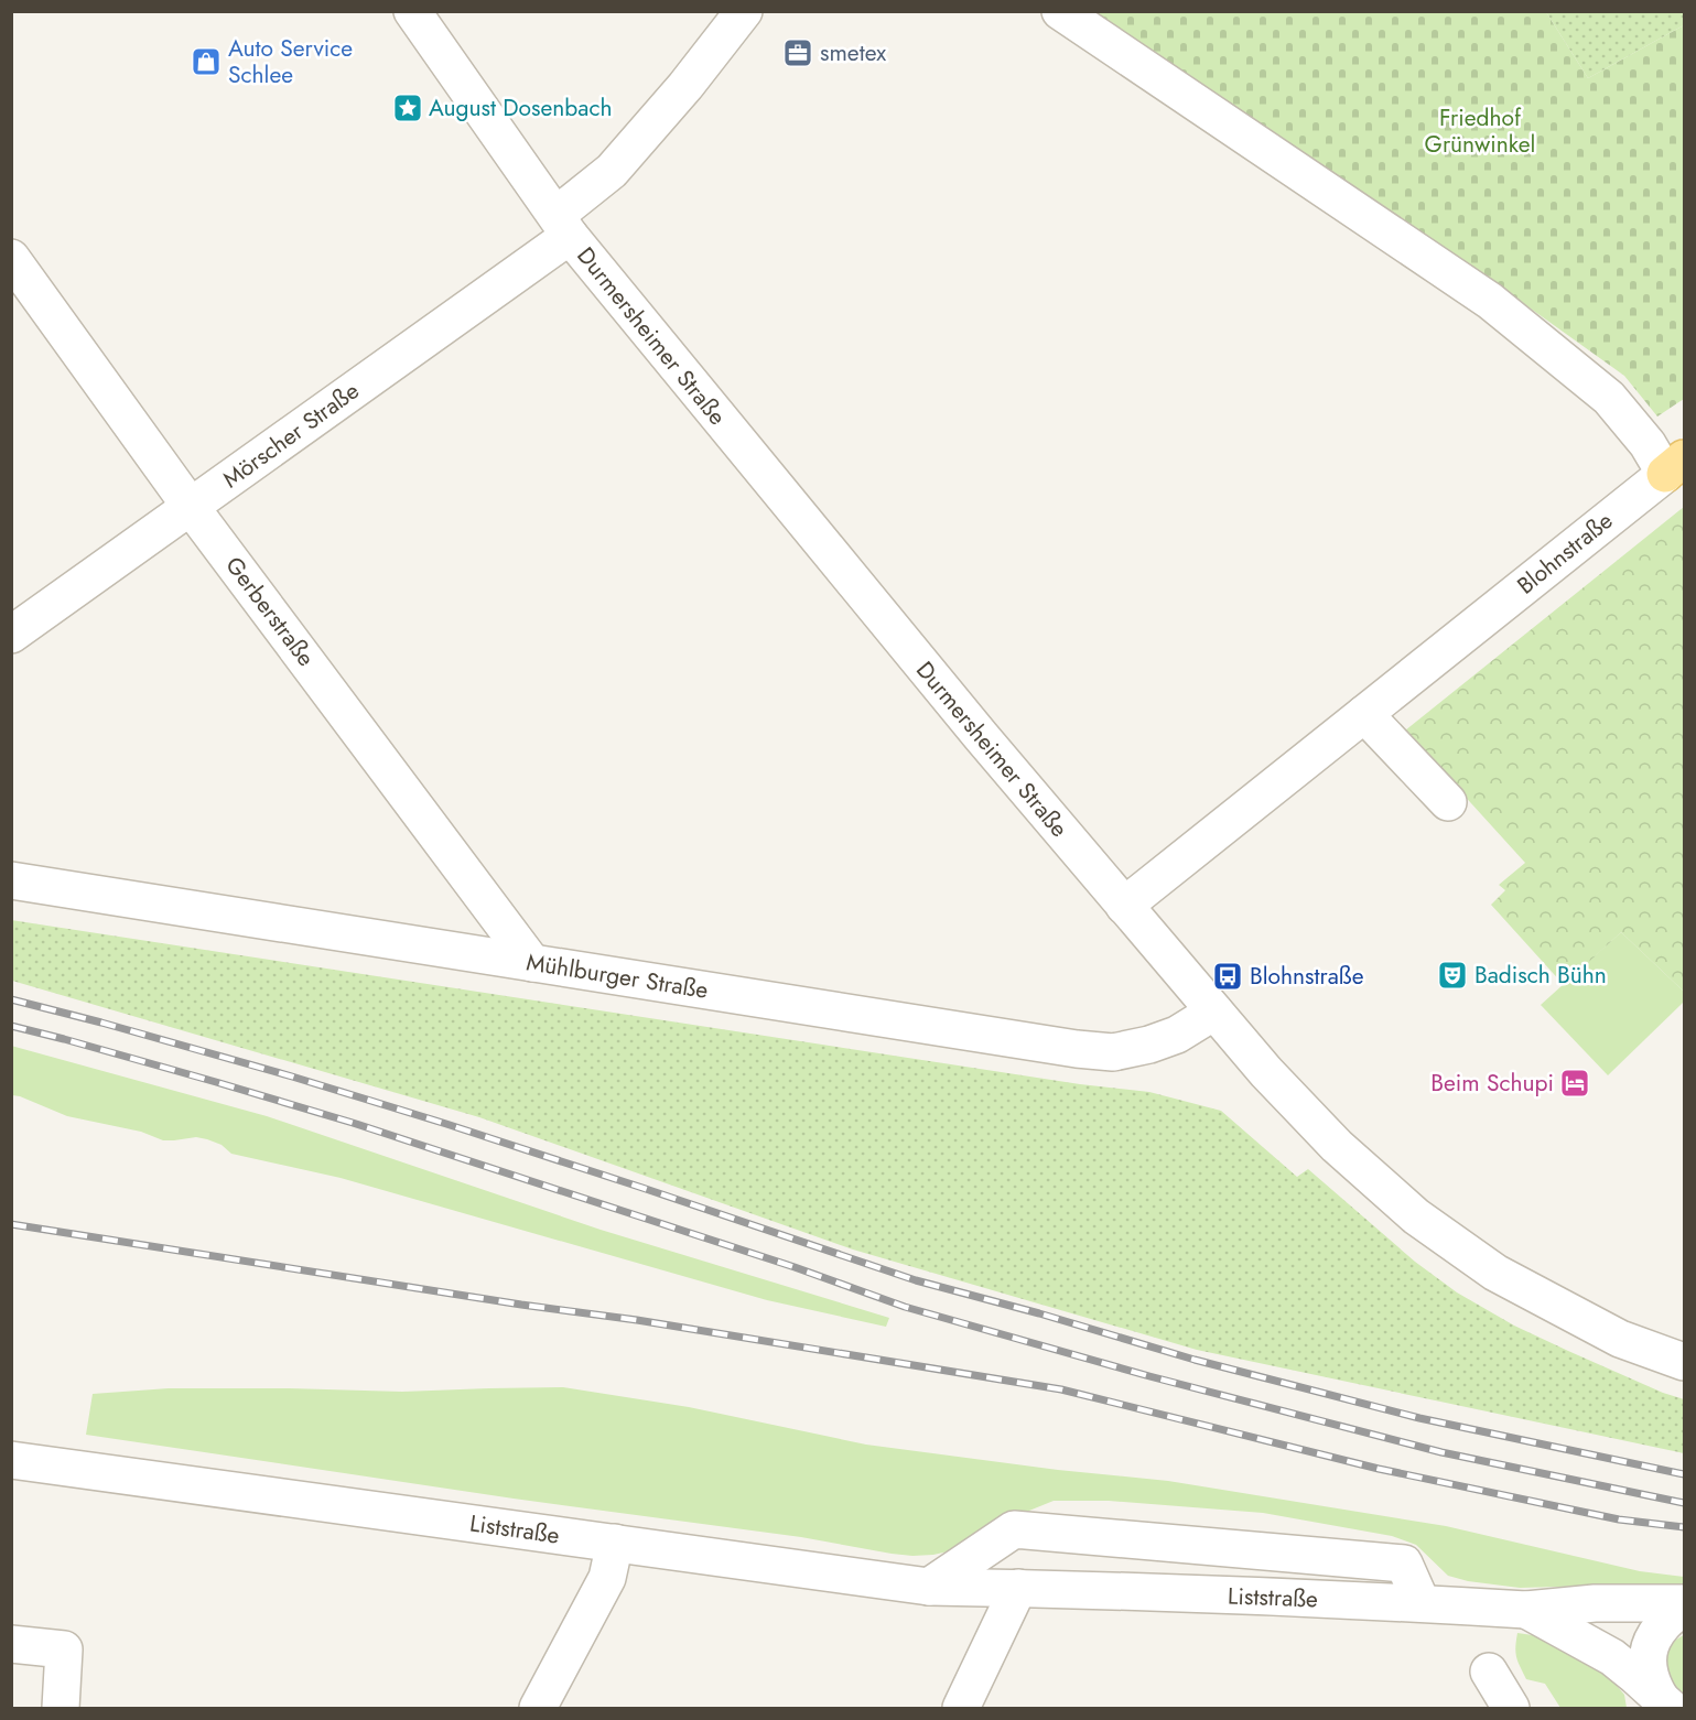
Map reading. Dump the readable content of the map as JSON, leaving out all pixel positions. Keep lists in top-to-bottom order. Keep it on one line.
{"streets":{"street":["Durmersheimer Straße","Mörscher Straße","Blohnstraße","Gerberstraße","Mühlburger Straße","Liststraße"]},"crossings":[["Durmersheimer Straße","Mörscher Straße"],["Durmersheimer Straße","Blohnstraße"],["Durmersheimer Straße","Mühlburger Straße"],["Mörscher Straße","Gerberstraße"],["Gerberstraße","Mühlburger Straße"]],"parks":["Friedhof Grünwinkel"],"places":{"office":["smetex"],"shop":["Auto Service Schlee"],"place":["August Dosenbach"],"theatre":["Badisch Bühn"],"bus stop":["Blohnstraße"],"hotel":["Beim Schupi"]}}
